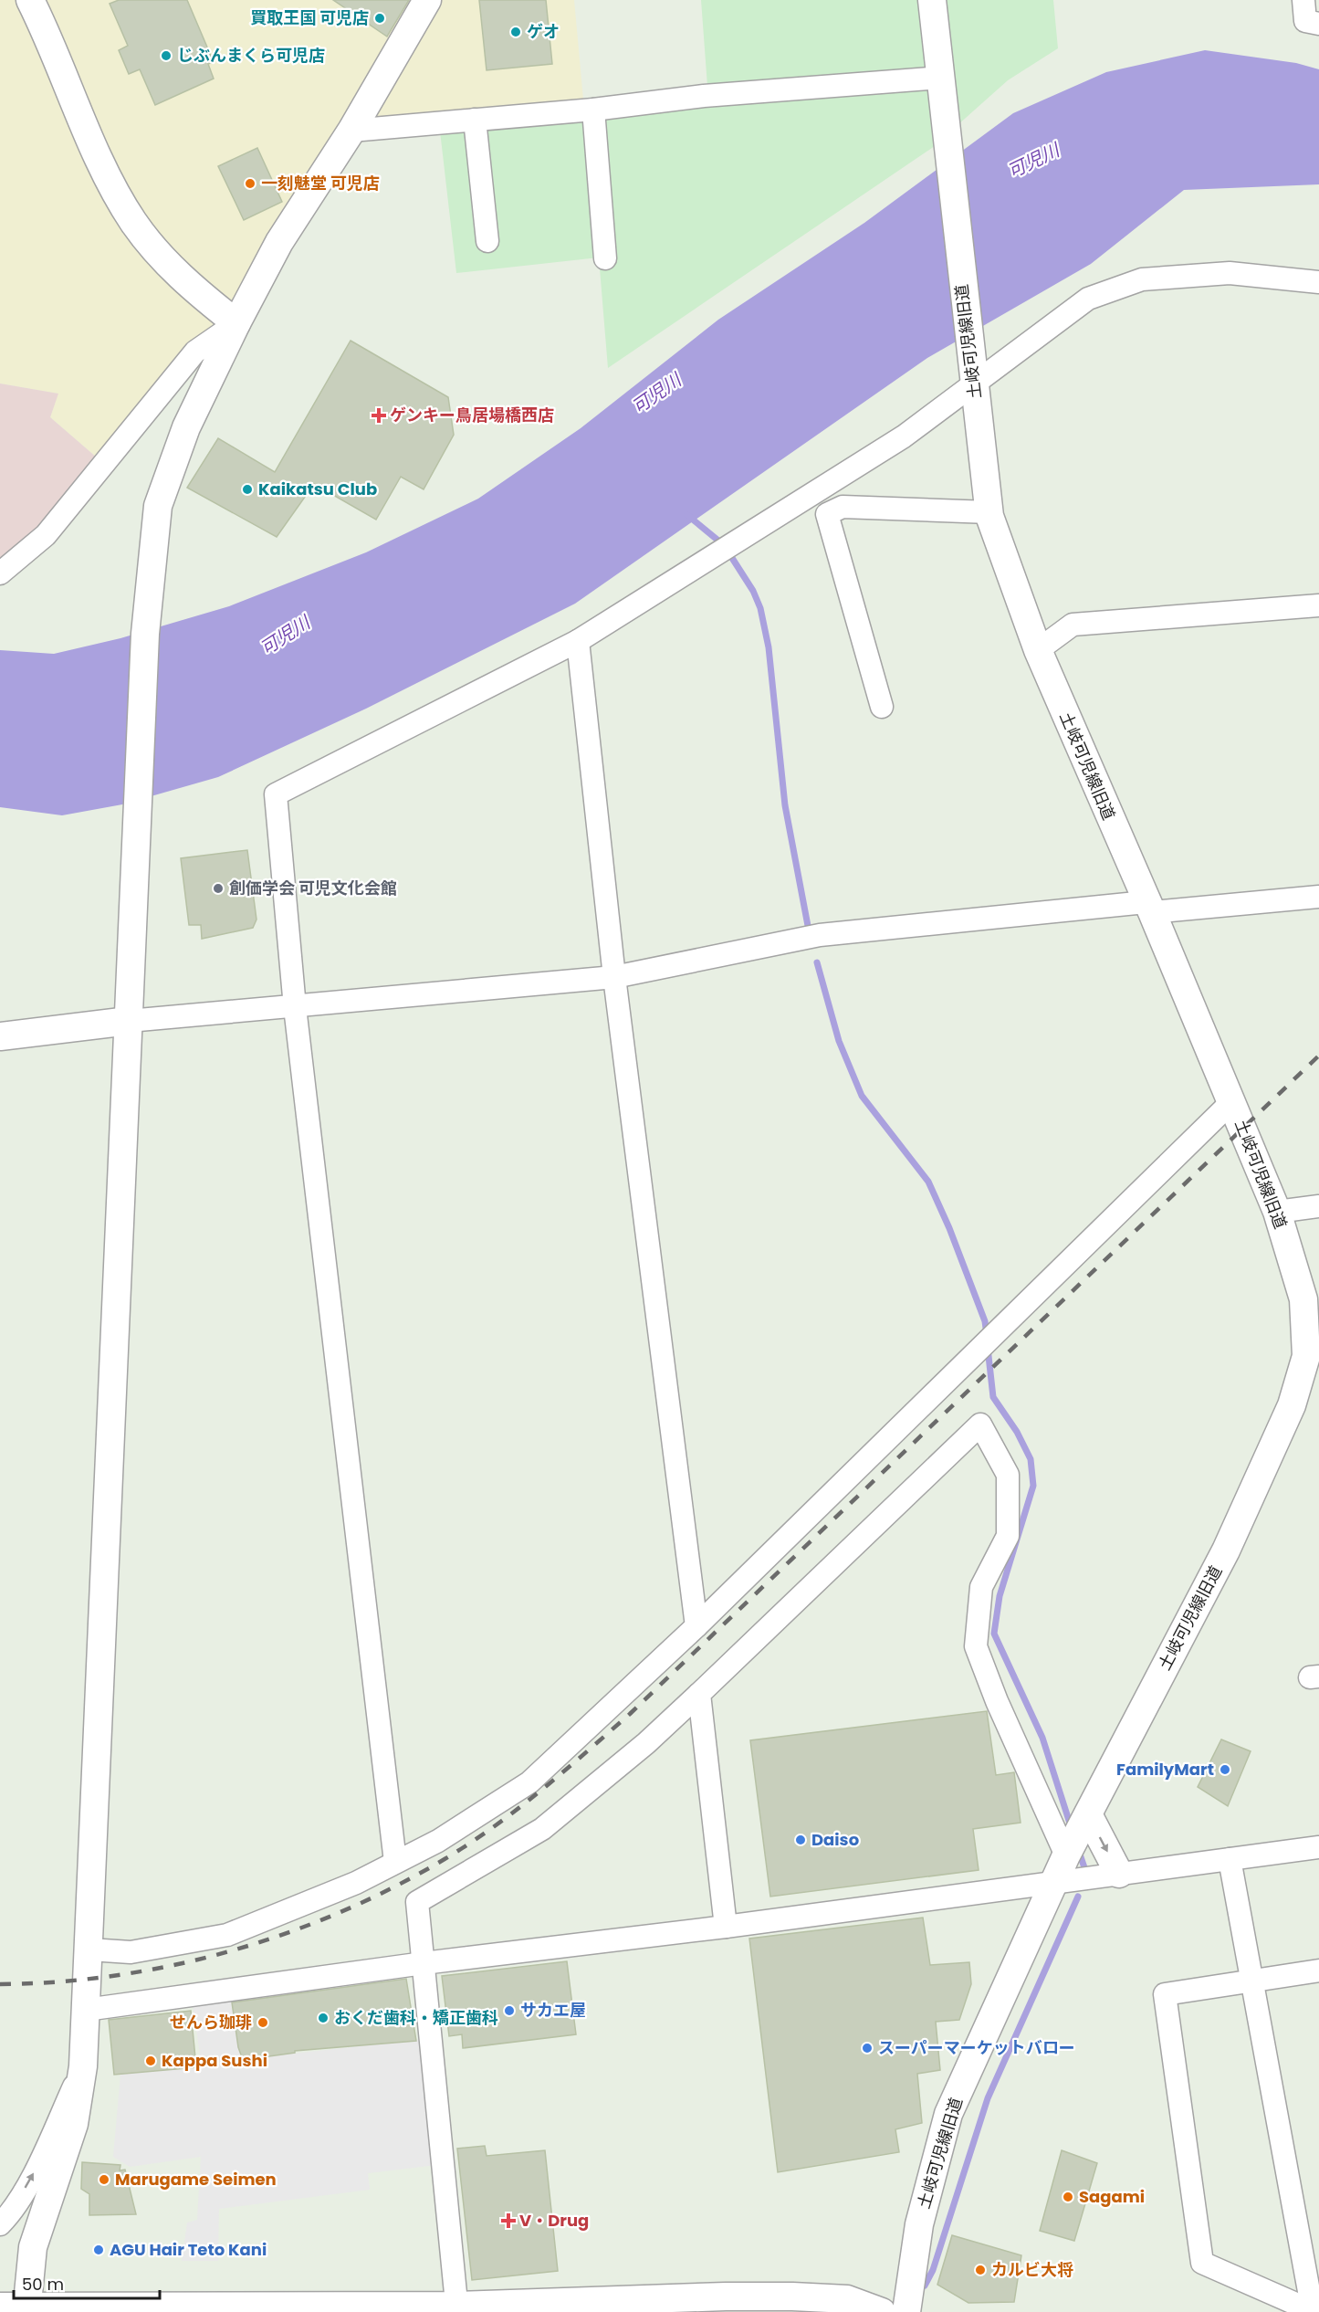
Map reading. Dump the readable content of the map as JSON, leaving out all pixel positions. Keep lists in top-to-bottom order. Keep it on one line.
{"streets":{"street":["土岐可児線旧道"]},"water":["可児川"],"places":{"other":["買取王国 可児店","ゲオ","じぶんまくら可児店","一刻魅堂 可児店","Kaikatsu Club","創価学会 可児文化会館","FamilyMart","Daiso","サカエ屋","おくだ歯科・矯正歯科","せんら珈琲","スーパーマーケットバロー","Kappa Sushi","Marugame Seimen","Sagami","AGU Hair Teto Kani","カルビ大将"],"health":["ゲンキー鳥居場橋西店","V・Drug"]},"scale_bar":"50 m"}
